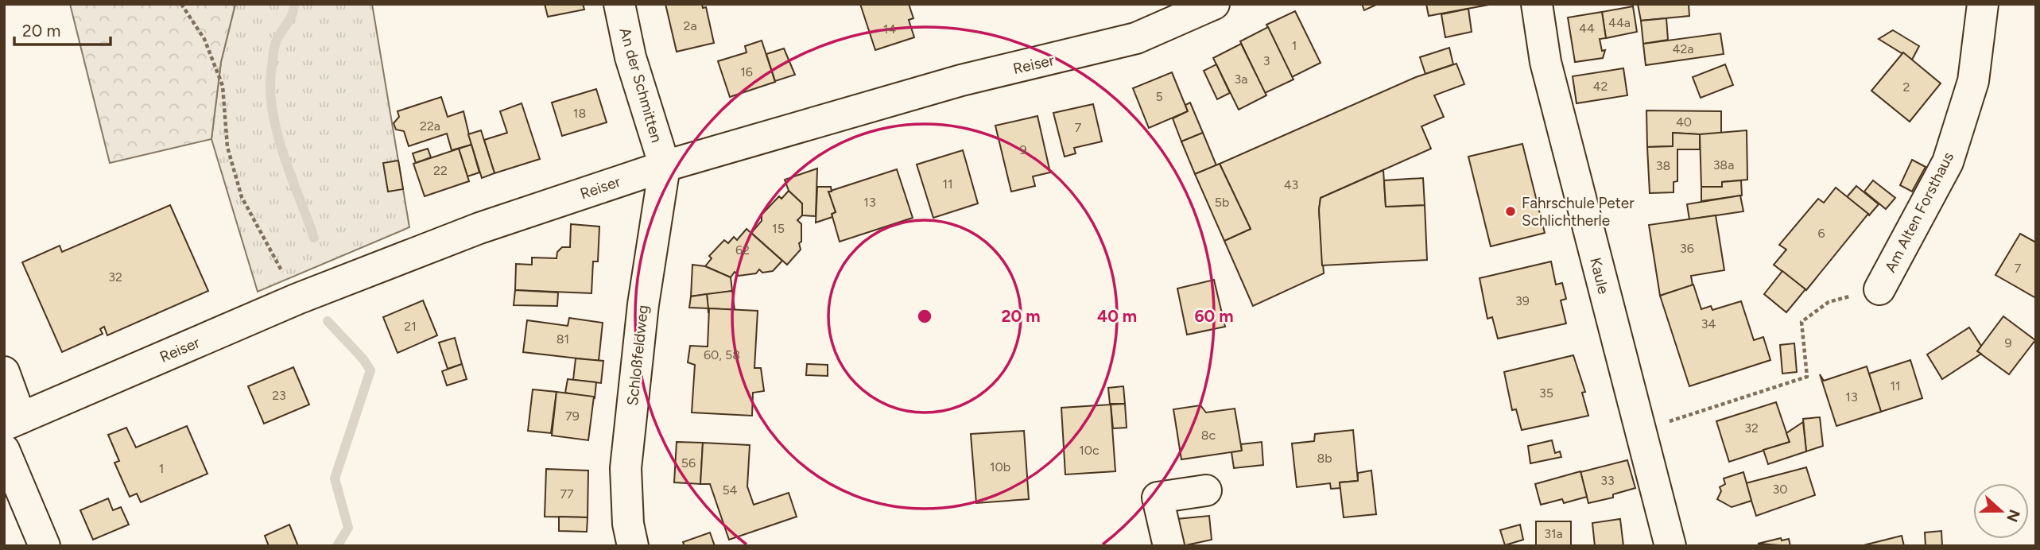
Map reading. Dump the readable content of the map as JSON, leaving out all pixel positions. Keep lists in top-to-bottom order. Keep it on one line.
{"streets":{"street":["Reiser","An der Schmitten","Am Alten Forsthaus","Kaule","Schloßfeldweg"]},"crossings":[["Reiser","An der Schmitten"],["Reiser","Schloßfeldweg"],["An der Schmitten","Schloßfeldweg"]],"places":["Fahrschule Peter Schlichtherle"],"house_numbers":["44a","2a","44","14","1","42a","3","16","3a","42","2","5","18","40","22a","7","9","38a","38","22","11","43","13","5b","15","6","36","62","7","32","39","34","21","81","9","60, 58","11","35","23","13","79","32","8c","10c","8b","56","10b","1","33","30","54","77","31a"],"scale_bar":"20 m","north":"right","rings":["20 m","40 m","60 m"]}
